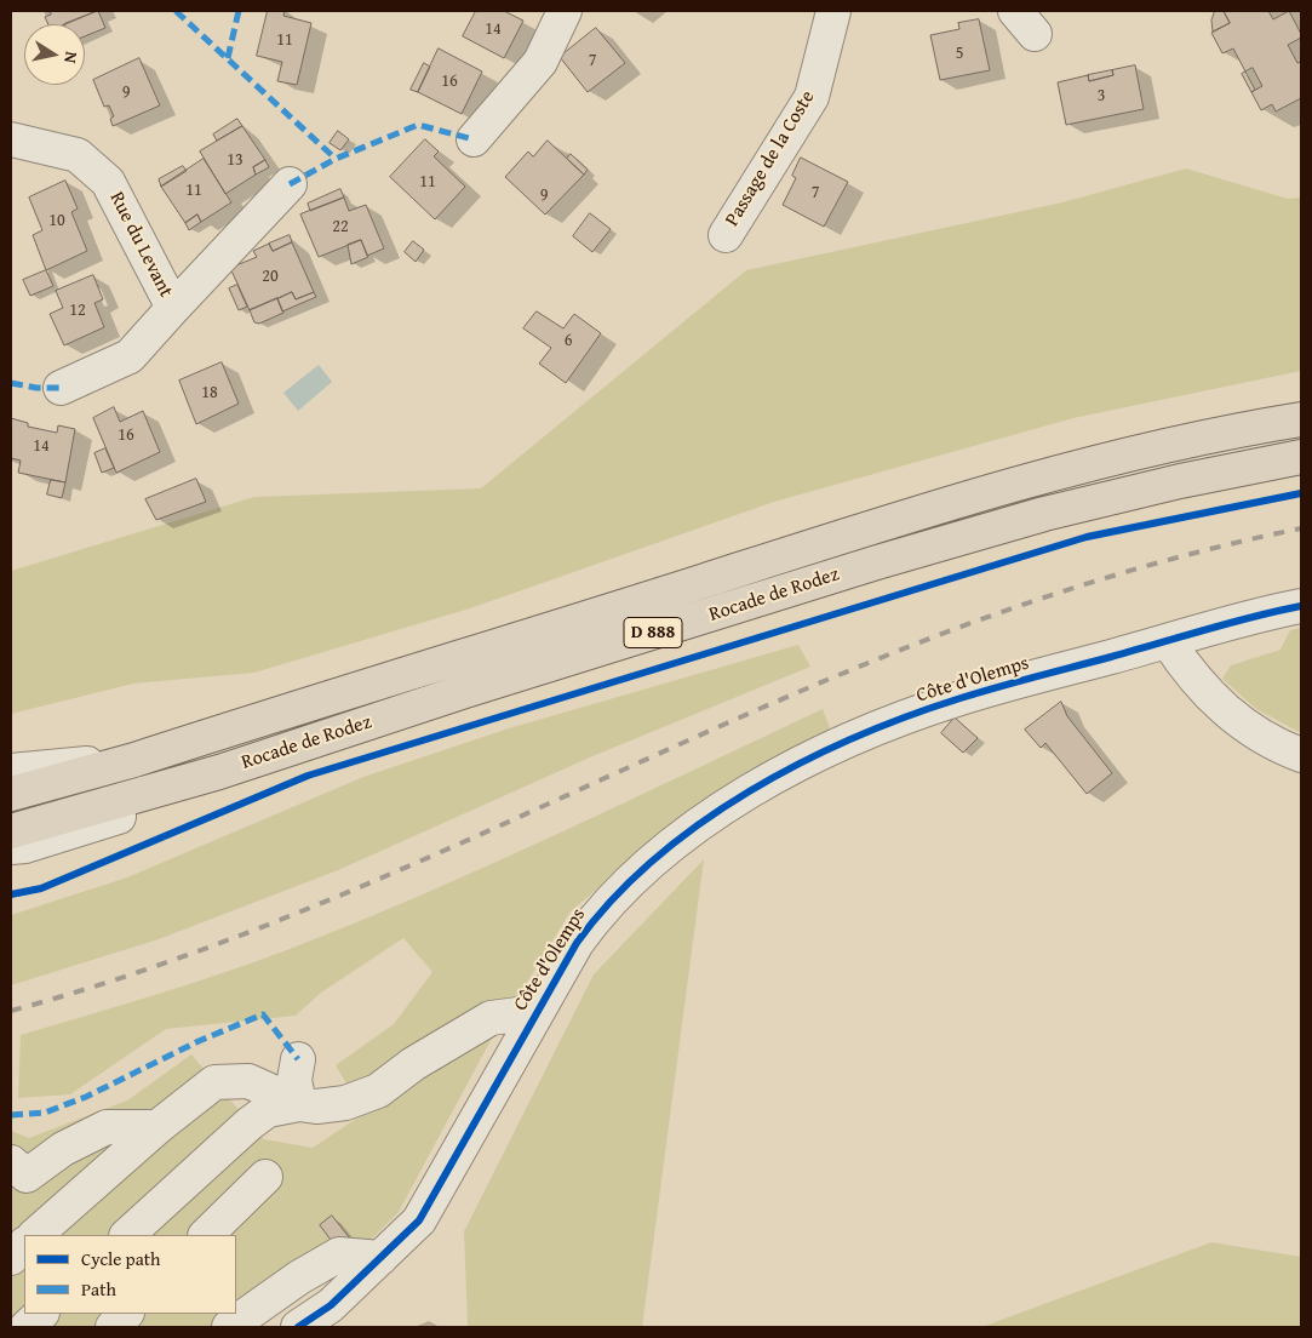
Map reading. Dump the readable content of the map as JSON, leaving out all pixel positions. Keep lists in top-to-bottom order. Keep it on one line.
{"streets":{"highway":["Rocade de Rodez","D 888"],"street":["Passage de la Coste","Rue du Levant","Côte d'Olemps"]},"house_numbers":["14","11","5","7","16","9","3","13","11","11","7","9","10","22","20","12","6","18","16","14"],"legend":["Cycle path","Path"],"north":"right"}
